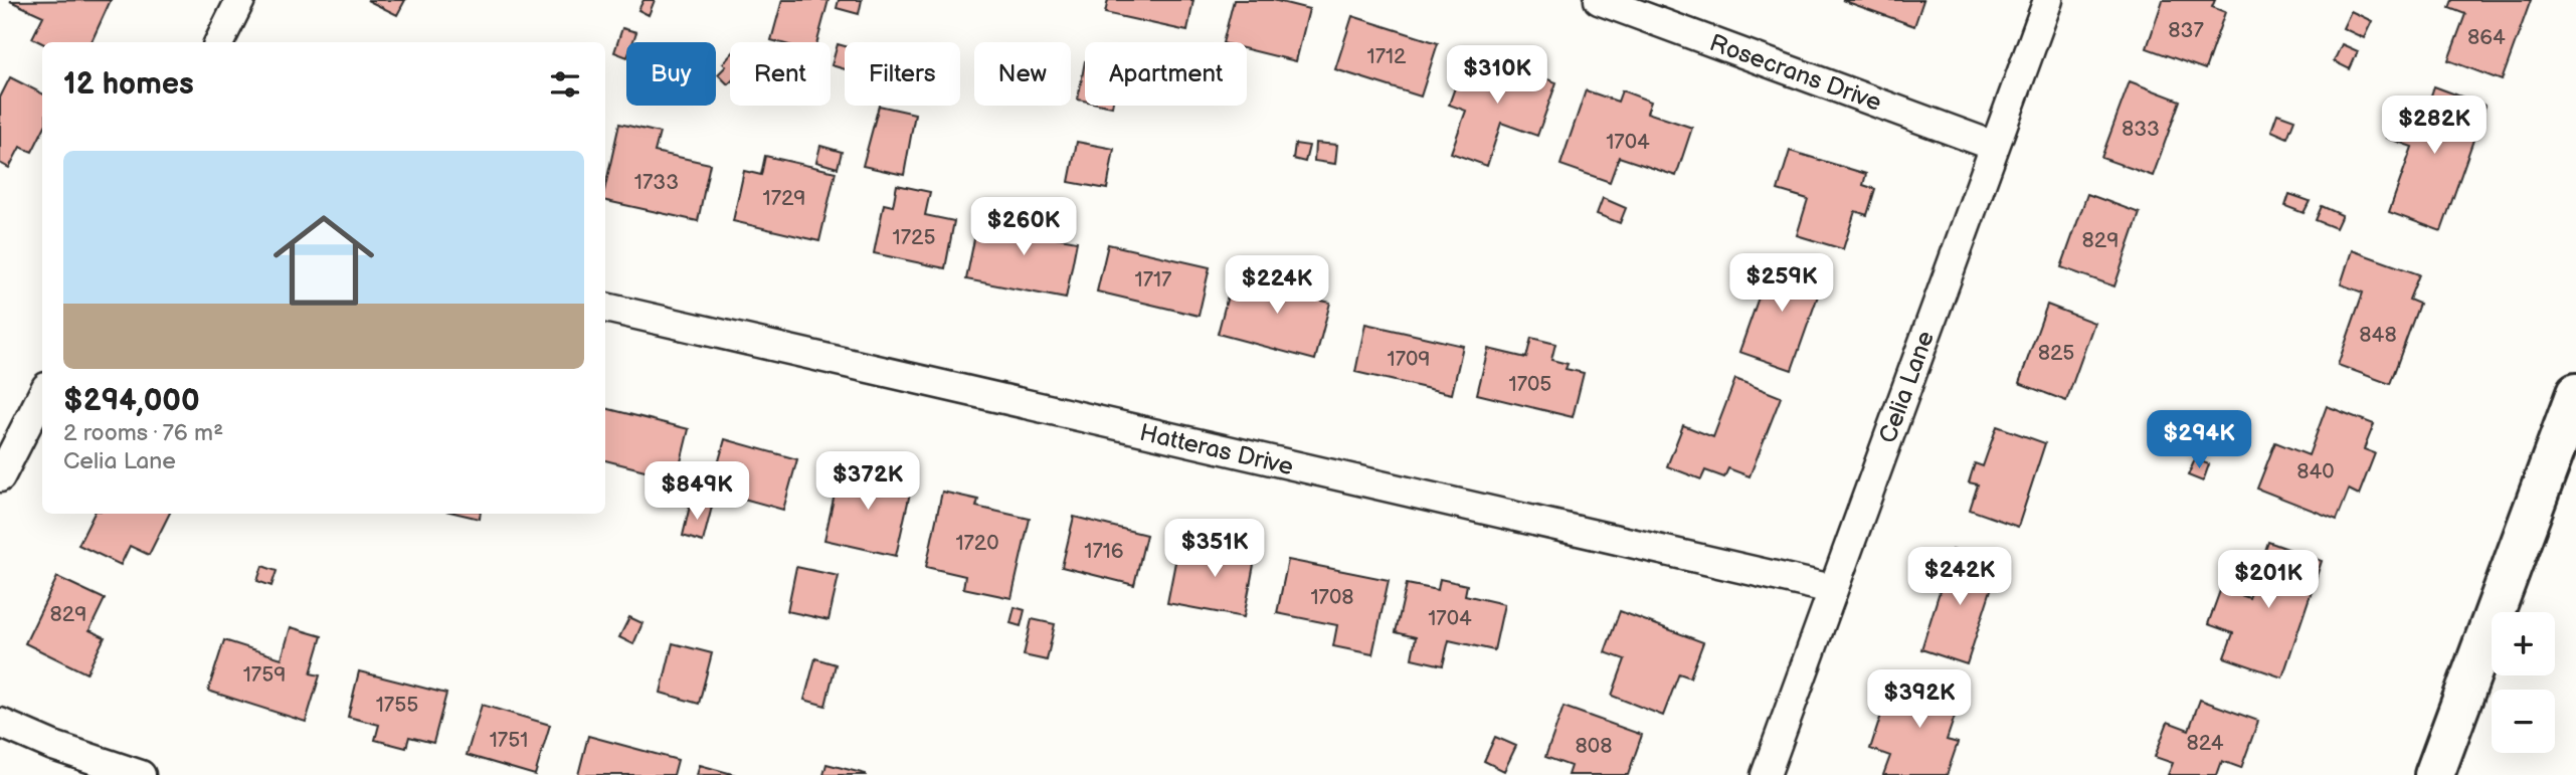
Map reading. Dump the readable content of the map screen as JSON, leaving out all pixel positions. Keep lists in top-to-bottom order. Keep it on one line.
{"streets":{"street":["Rosecrans Drive","Celia Lane","Hatteras Drive"]},"crossings":[["Rosecrans Drive","Celia Lane"],["Celia Lane","Hatteras Drive"]],"house_numbers":["837","864","1712","833","1704","1733","1729","1725","829","1717","848","825","1709","1705","840","1720","1716","1708","829","1704","1759","1755","1751","824","808"],"page":{"chip":["Buy","Rent","Filters","New","Apartment"],"heading":"12 homes","price":["$310K","$282K","$260K","$259K","$224K","$294K","$372K","$849K","$351K","$242K","$201K","$392K"],"list":[{"name":"$294,000","note":"2 rooms · 76 m² · Celia Lane"}],"map_buttons":["+","−"]}}
